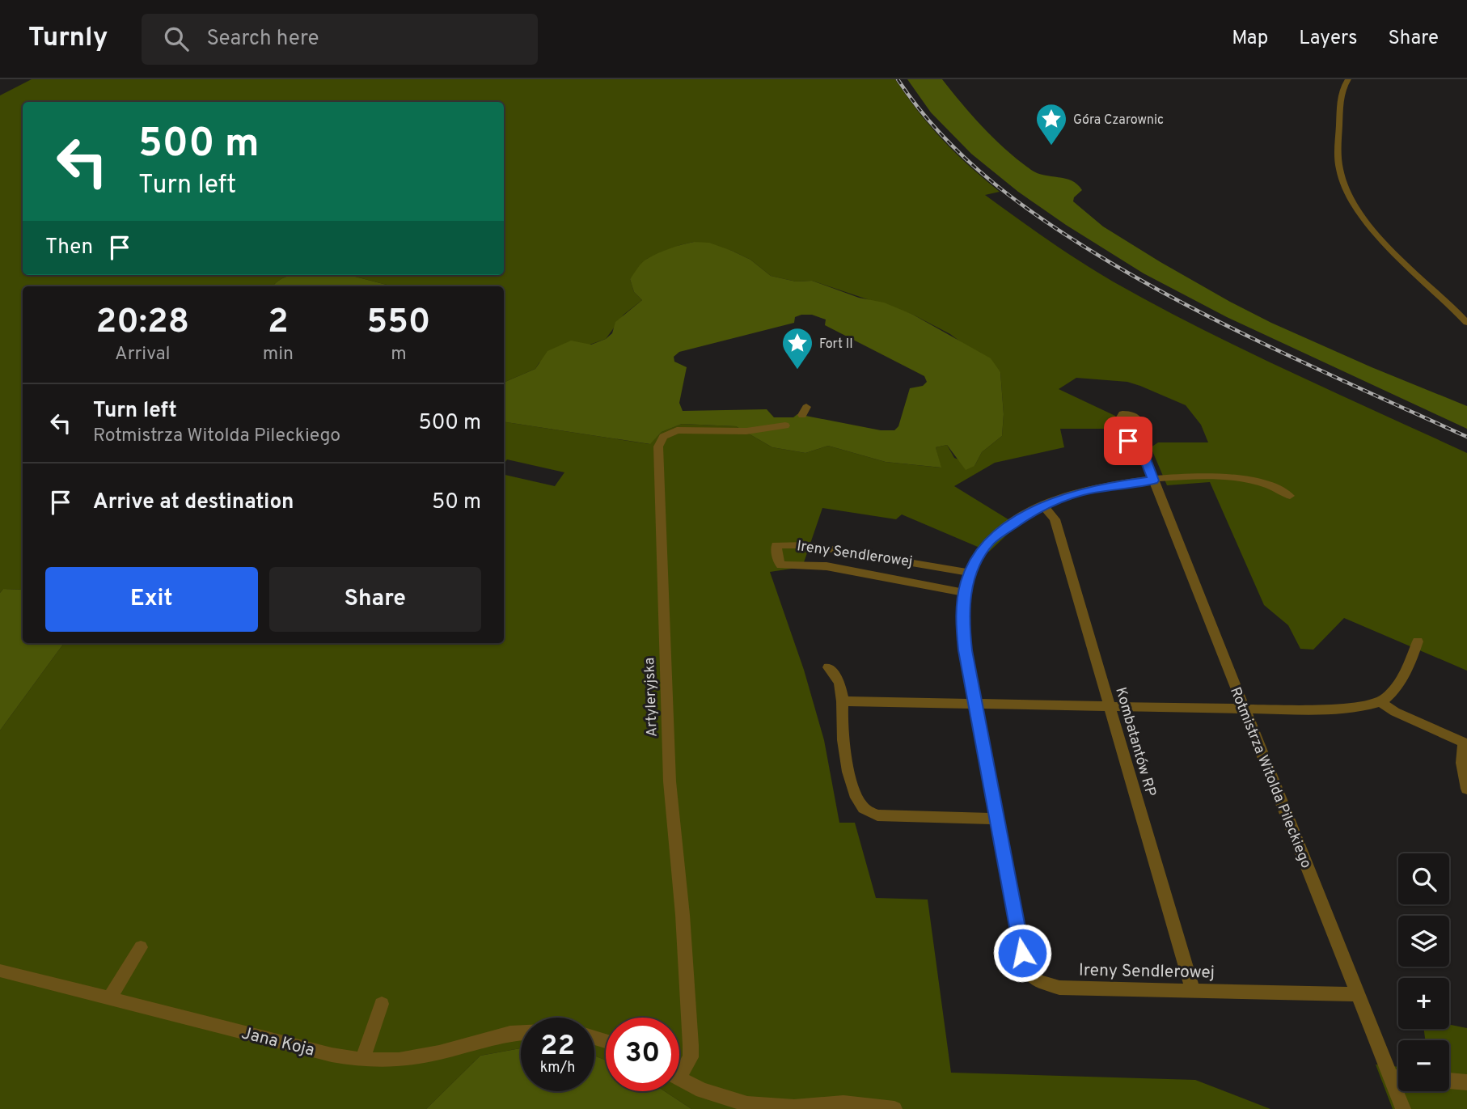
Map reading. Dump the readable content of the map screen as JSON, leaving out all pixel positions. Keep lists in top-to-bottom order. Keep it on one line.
{"streets":{"street":["Ireny Sendlerowej","Artyleryjska","Kombatantów RP","Rotmistrza Witolda Pileckiego","Jana Koja"]},"crossings":[["Ireny Sendlerowej","Kombatantów RP"],["Ireny Sendlerowej","Rotmistrza Witolda Pileckiego"]],"places":{"place":["Góra Czarownic","Fort II"]},"page":{"header":"Turnly","search":"Search here","nav":["Map","Layers","Share"],"turn":["500 m","Turn left"],"then":"Then","eta":["20:28","Arrival","2","min","550","m"],"list":[{"name":"Turn left","note":"Rotmistrza Witolda Pileckiego","value":"500 m"},{"name":"Arrive at destination","value":"50 m"}],"buttons":["Exit","Share"],"map_buttons":["+","−"],"speed":"22 km/h","limit":"30"}}
